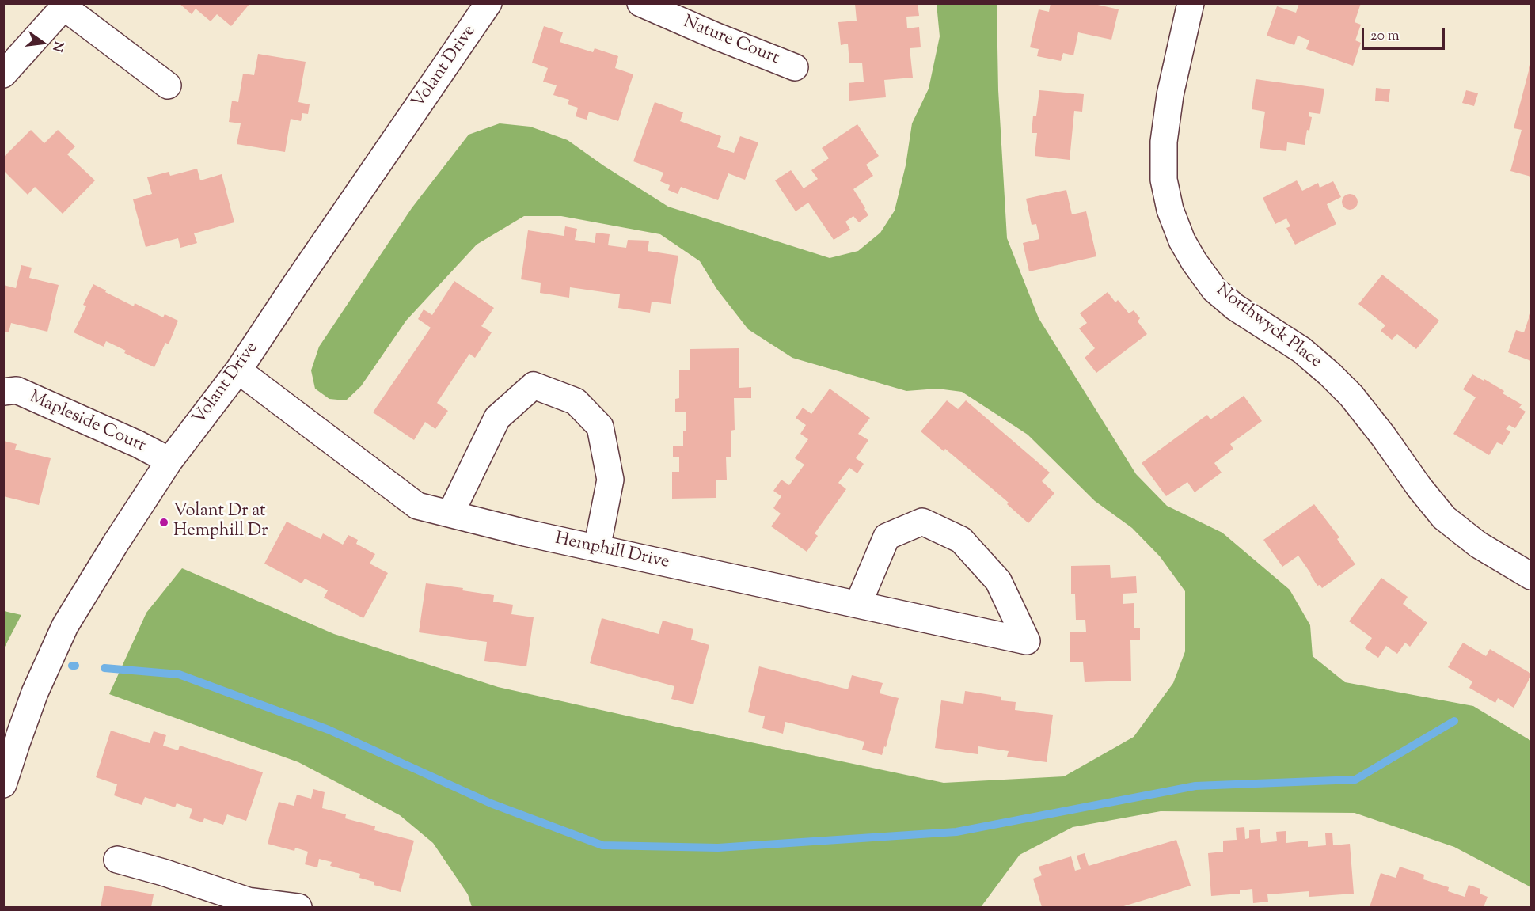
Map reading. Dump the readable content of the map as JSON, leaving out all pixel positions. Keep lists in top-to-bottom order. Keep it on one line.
{"streets":{"street":["Nature Court","Volant Drive","Northwyck Place","Mapleside Court","Hemphill Drive"]},"crossings":[["Volant Drive","Mapleside Court"],["Volant Drive","Hemphill Drive"]],"places":["Volant Dr at Hemphill Dr"],"scale_bar":"20 m","north":"right"}
